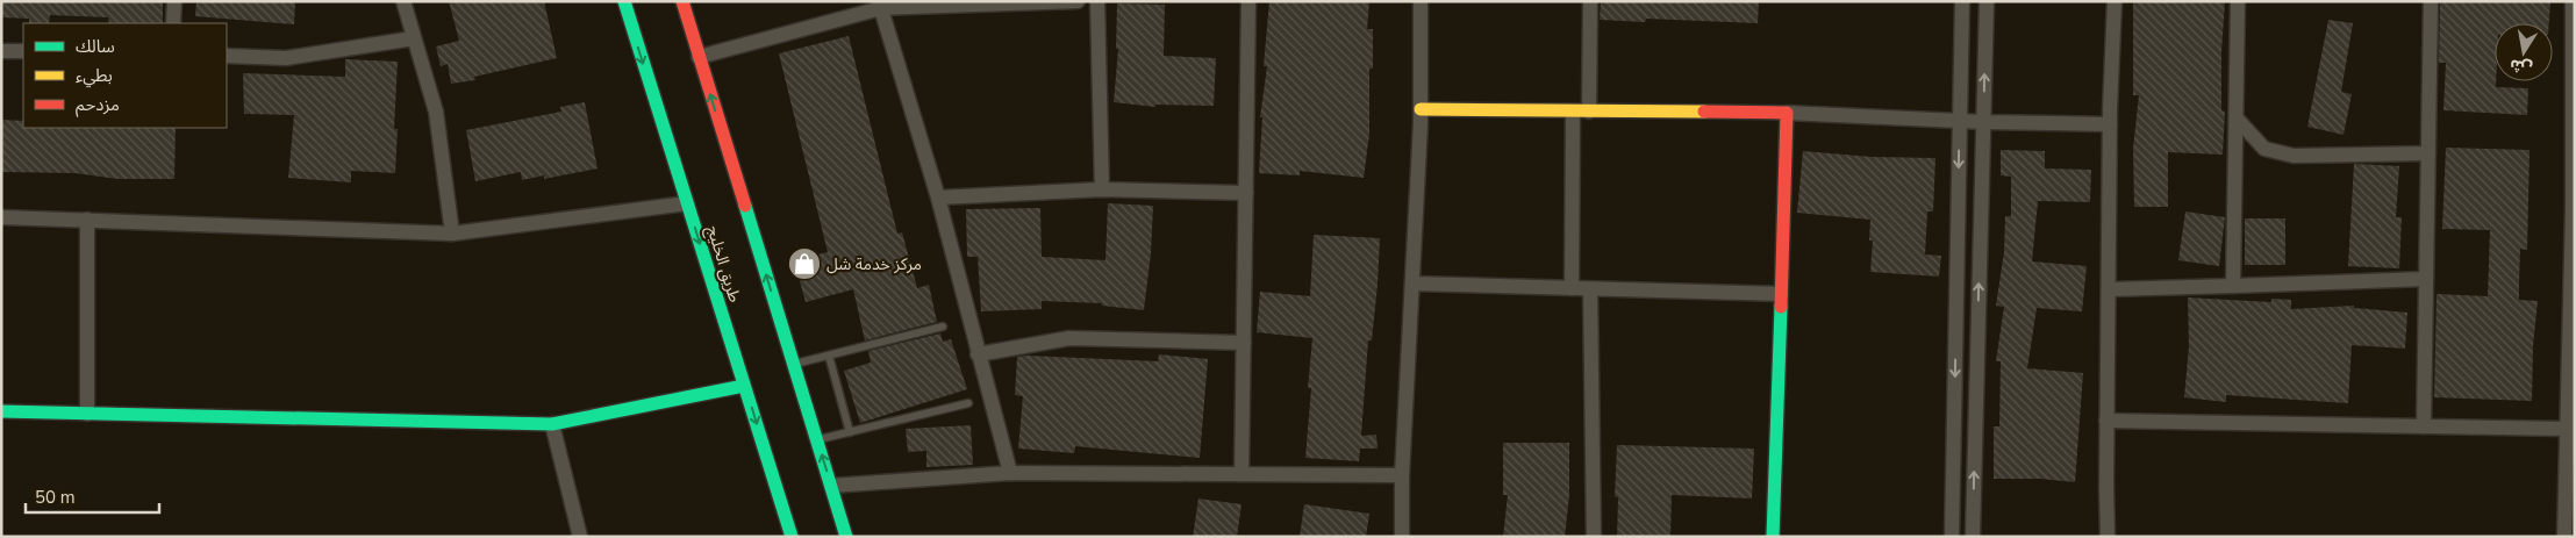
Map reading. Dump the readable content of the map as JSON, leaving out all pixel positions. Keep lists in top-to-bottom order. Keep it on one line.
{"streets":{"street":["طريق الخليج"]},"places":{"shop":["مركز خدمة شل"]},"legend":["سالك","بطيء","مزدحم"],"scale_bar":"50 m","north":"bottom"}
